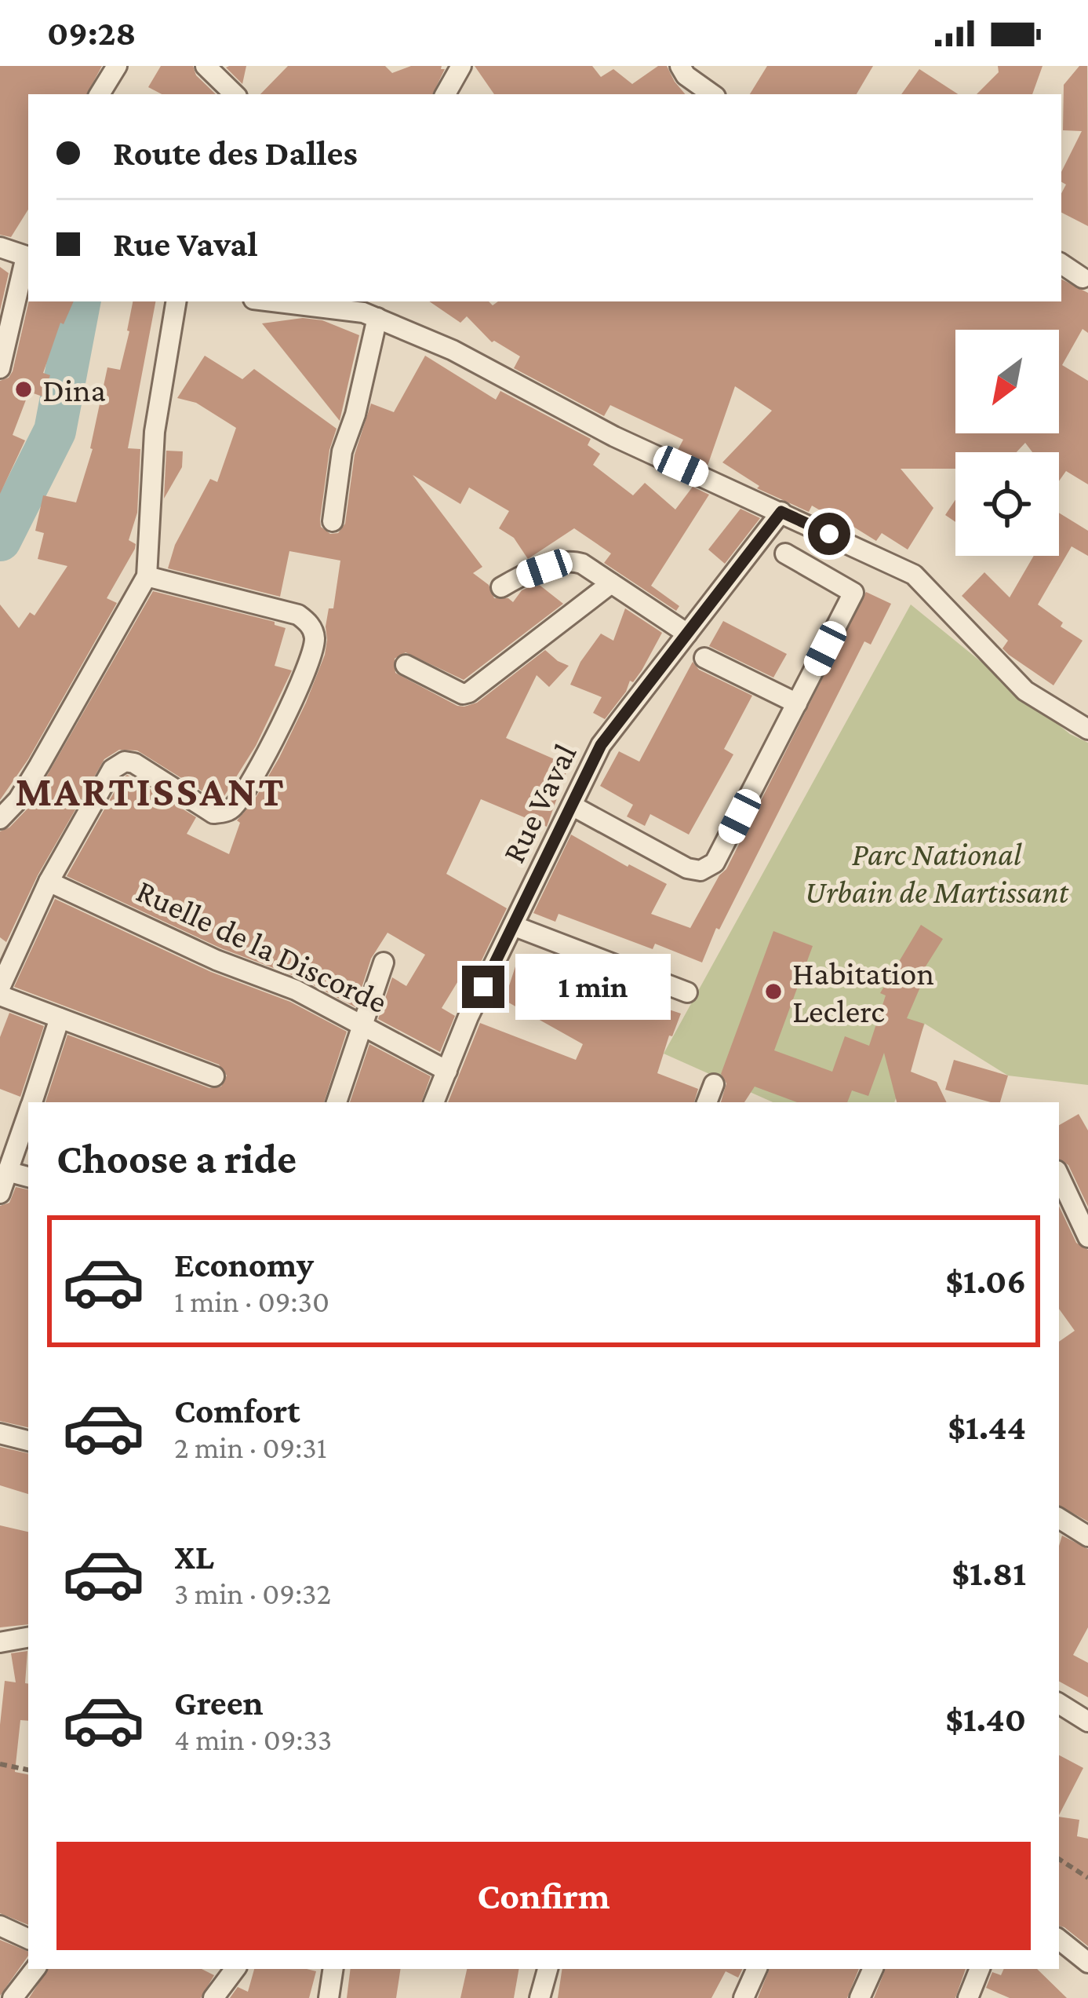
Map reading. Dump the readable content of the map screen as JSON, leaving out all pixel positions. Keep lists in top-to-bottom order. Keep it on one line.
{"streets":{"street":["Rue Vaval","Ruelle de la Discorde"]},"crossings":[["Rue Vaval","Ruelle de la Discorde"]],"districts":["MARTISSANT"],"parks":["Parc National Urbain de Martissant"],"places":["Dina","Habitation Leclerc"],"north":"bottom left","page":{"status":"09:28","banner":["Route des Dalles","Rue Vaval"],"bubble":"1 min","heading":"Choose a ride","list":[{"name":"Economy","note":"1 min · 09:30","value":"$1.06"},{"name":"Comfort","note":"2 min · 09:31","value":"$1.44"},{"name":"XL","note":"3 min · 09:32","value":"$1.81"},{"name":"Green","note":"4 min · 09:33","value":"$1.40"}],"buttons":"Confirm"}}
